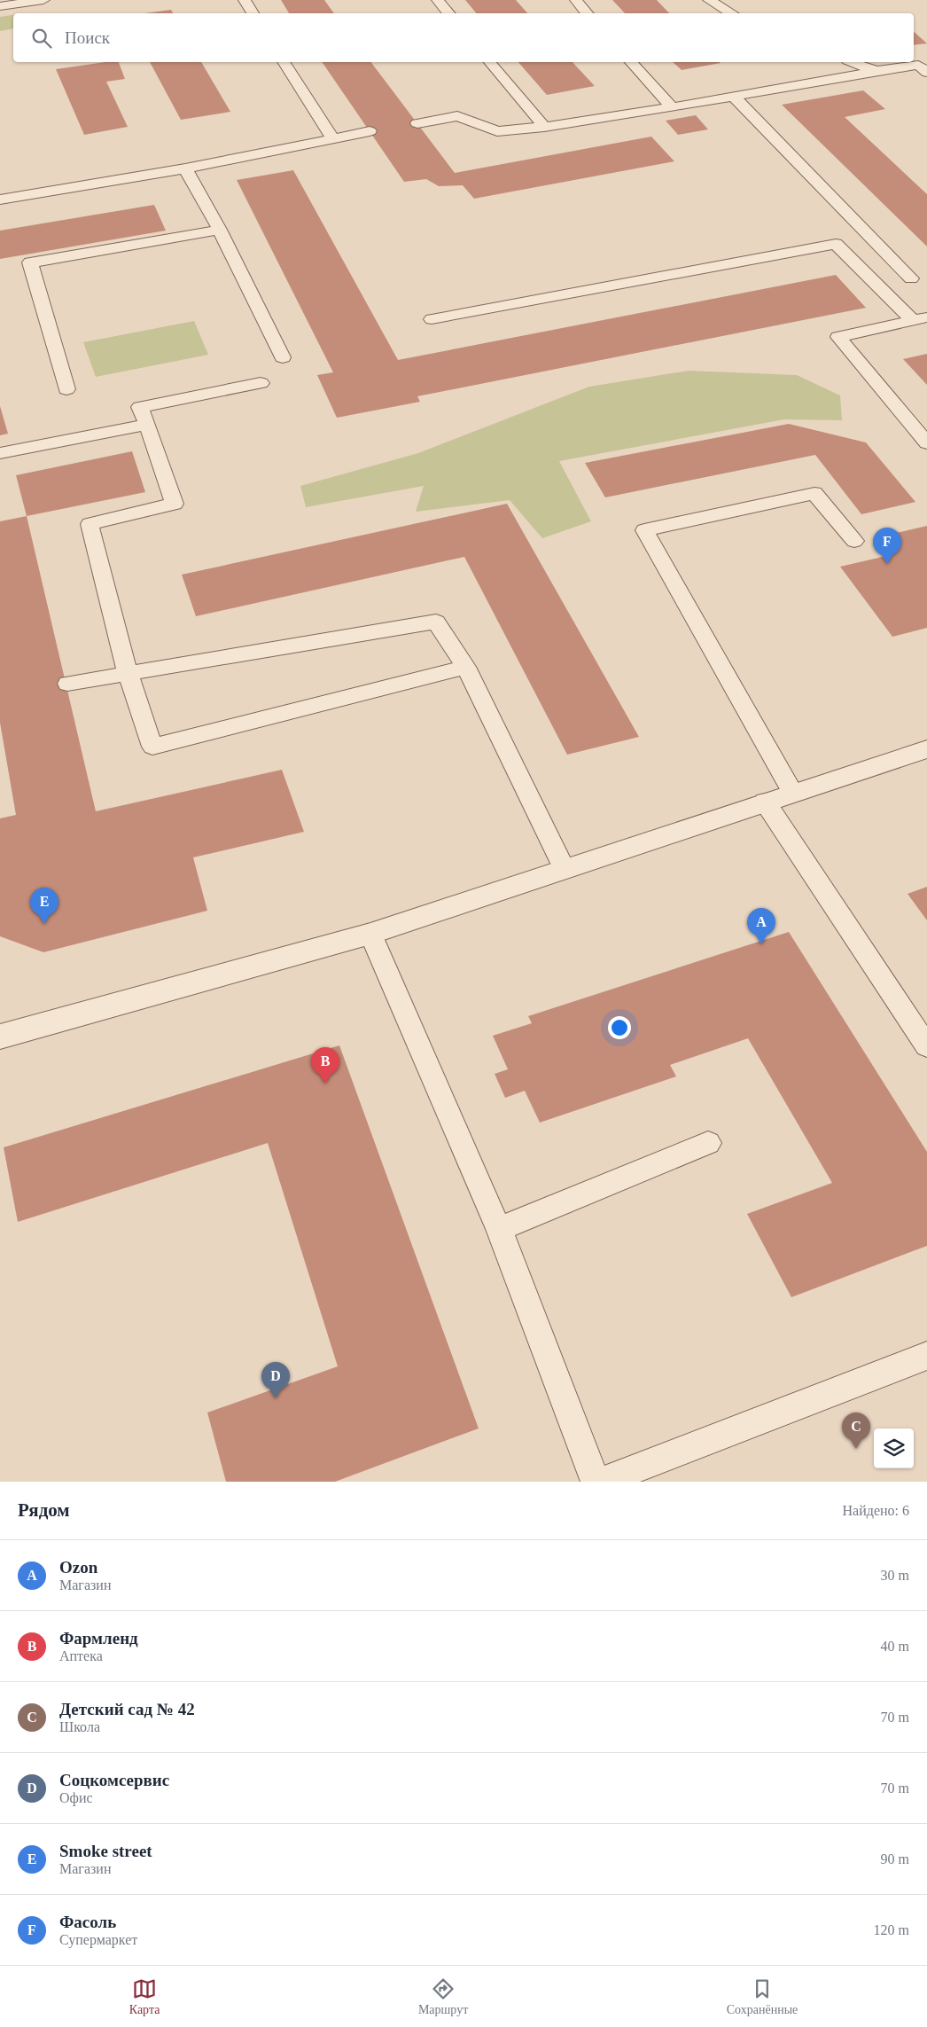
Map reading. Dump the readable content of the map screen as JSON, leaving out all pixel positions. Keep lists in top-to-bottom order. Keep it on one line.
{"page":{"search":"Поиск","pins":["F","E","A","B","D","C"],"heading":["Рядом","Найдено: 6"],"list":[{"mark":"A","name":"Ozon","note":"Магазин","value":"30 m"},{"mark":"B","name":"Фармленд","note":"Аптека","value":"40 m"},{"mark":"C","name":"Детский сад № 42","note":"Школа","value":"70 m"},{"mark":"D","name":"Соцкомсервис","note":"Офис","value":"70 m"},{"mark":"E","name":"Smoke street","note":"Магазин","value":"90 m"},{"mark":"F","name":"Фасоль","note":"Супермаркет","value":"120 m"}],"nav":["Карта","Маршрут","Сохранённые"]}}
